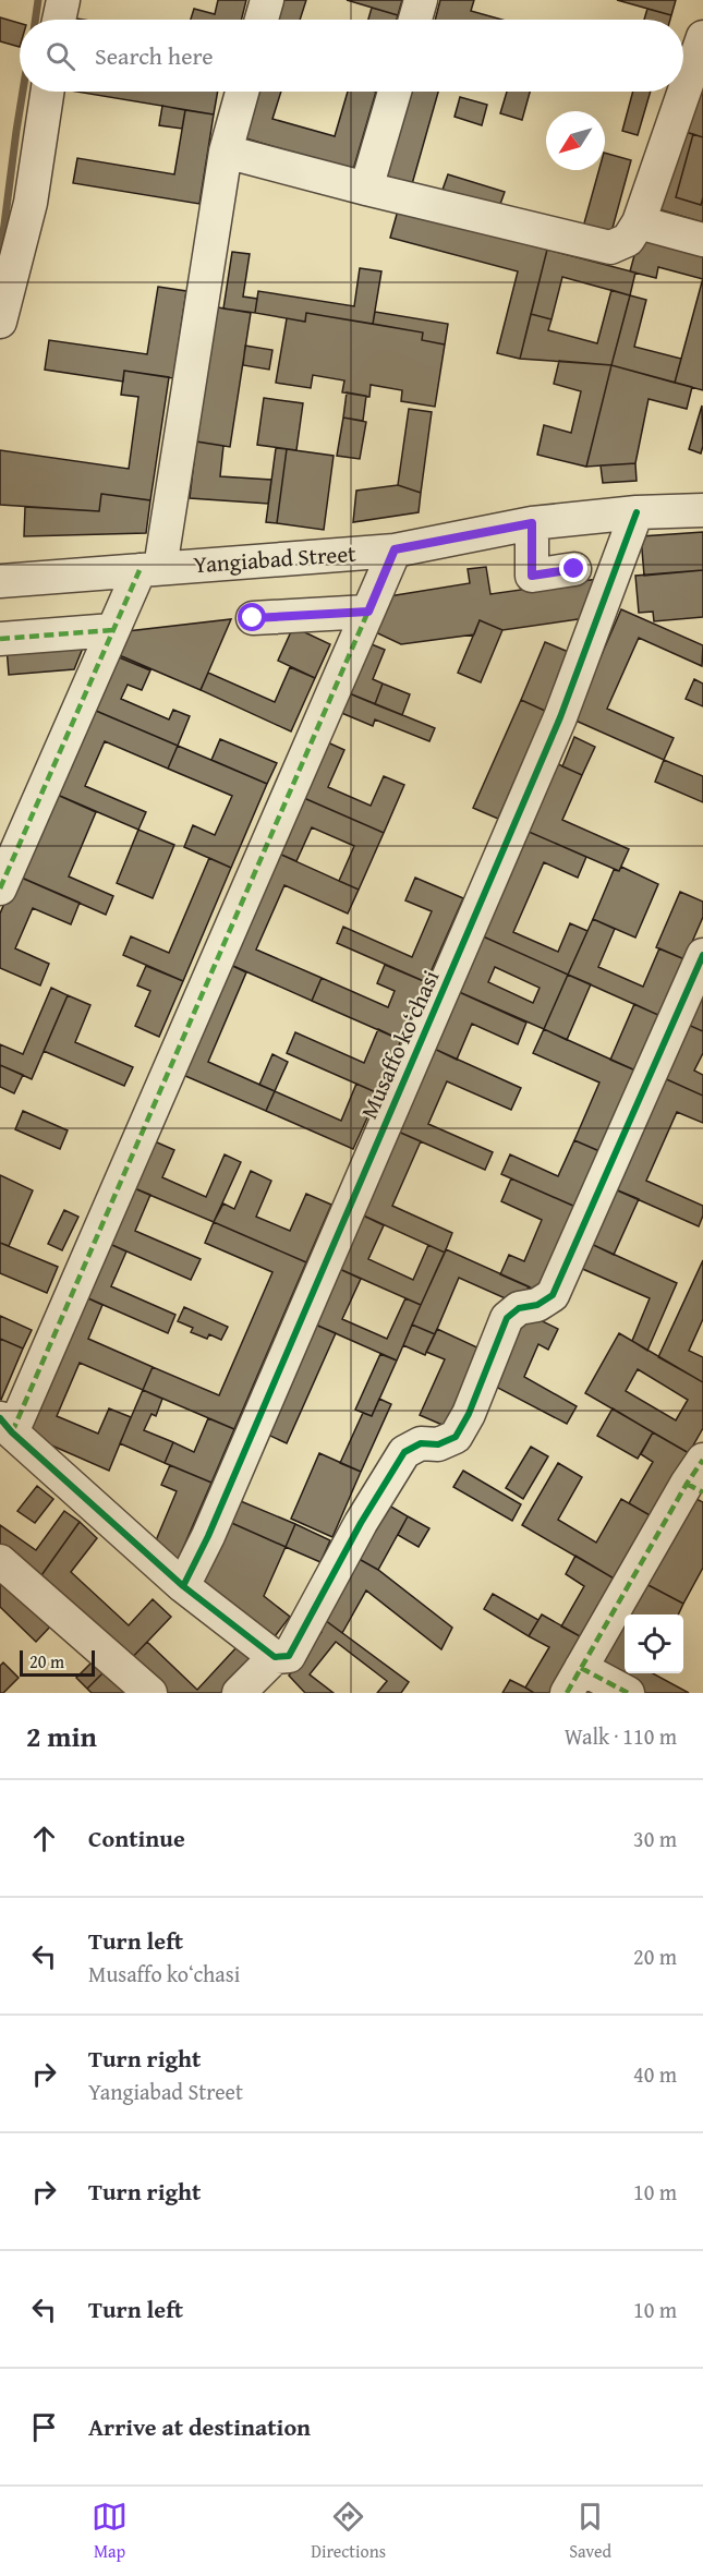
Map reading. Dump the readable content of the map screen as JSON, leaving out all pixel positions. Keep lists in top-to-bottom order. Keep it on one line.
{"streets":{"street":["Yangiabad Street","Musaffo koʻchasi"]},"crossings":[["Yangiabad Street","Musaffo koʻchasi"]],"scale_bar":"20 m","north":"bottom left","page":{"search":"Search here","scale":"20 m","heading":["2 min","Walk · 110 m"],"list":[["Continue","30 m"],["Turn left","Musaffo koʻchasi","20 m"],["Turn right","Yangiabad Street","40 m"],["Turn right","10 m"],["Turn left","10 m"],"Arrive at destination"],"nav":["Map","Directions","Saved"]}}
